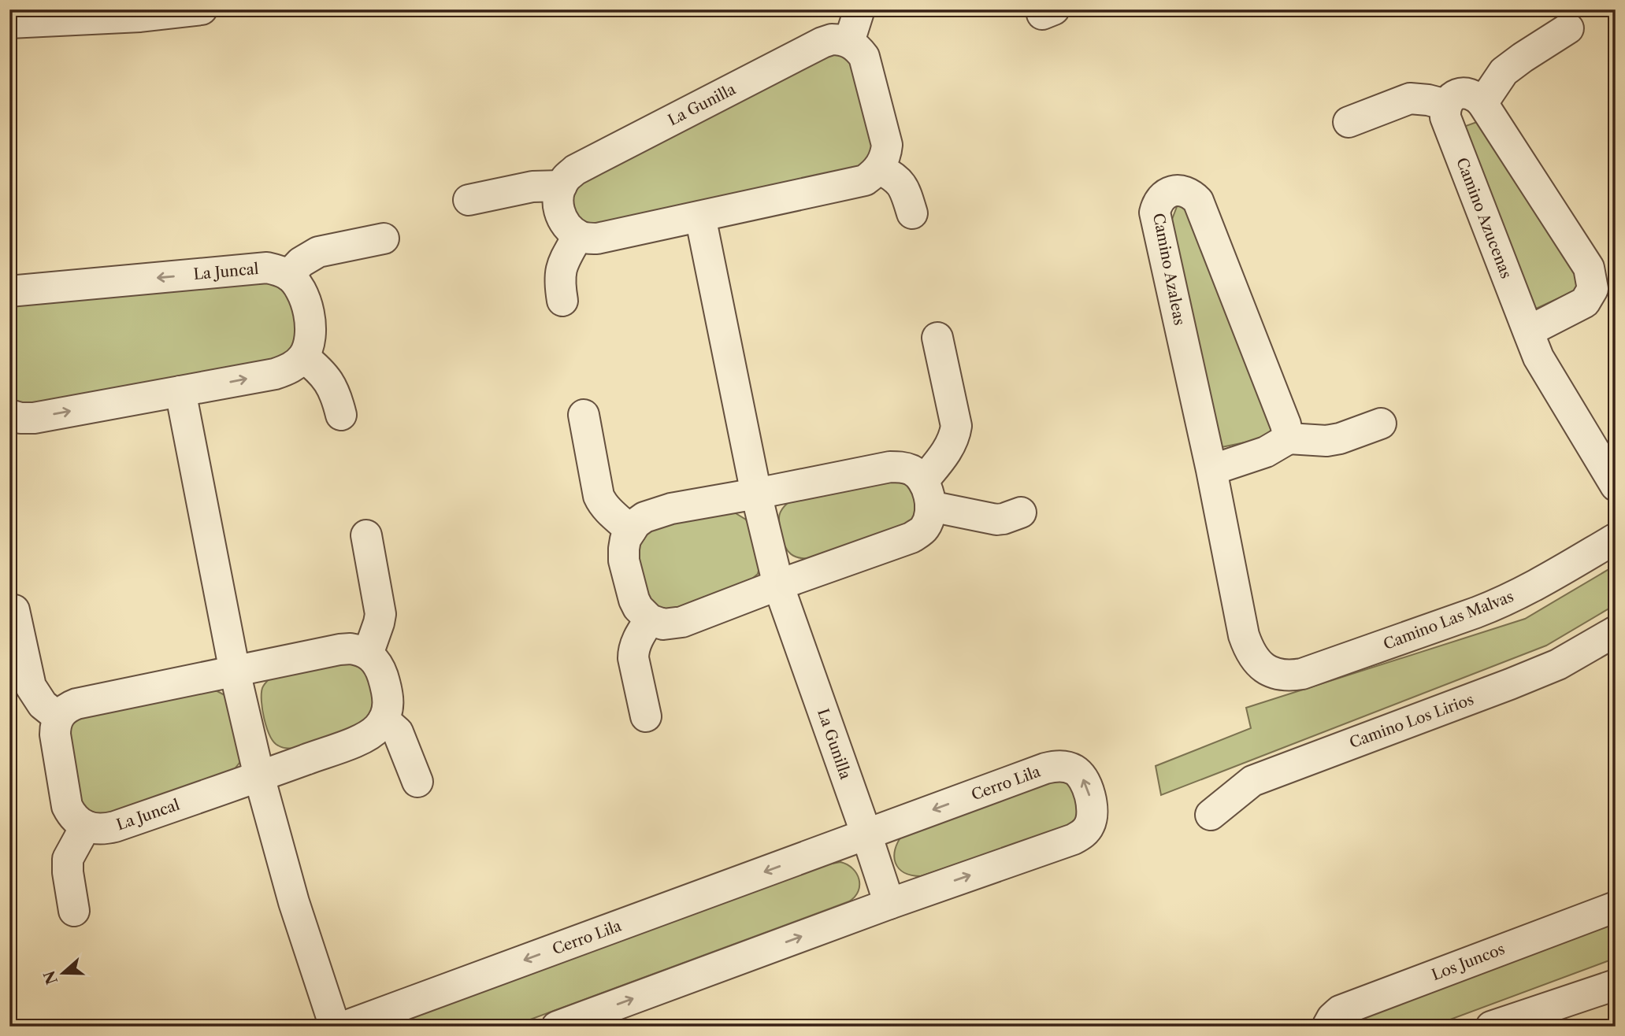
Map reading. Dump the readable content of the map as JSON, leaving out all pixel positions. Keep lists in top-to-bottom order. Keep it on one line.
{"streets":{"street":["La Gunilla","Camino Azucenas","Camino Azaleas","La Juncal","Camino Las Malvas","Camino Los Lirios","Cerro Lila","Los Juncos"]},"crossings":[["La Gunilla","Cerro Lila"],["Camino Azaleas","Camino Las Malvas"]],"north":"left"}
